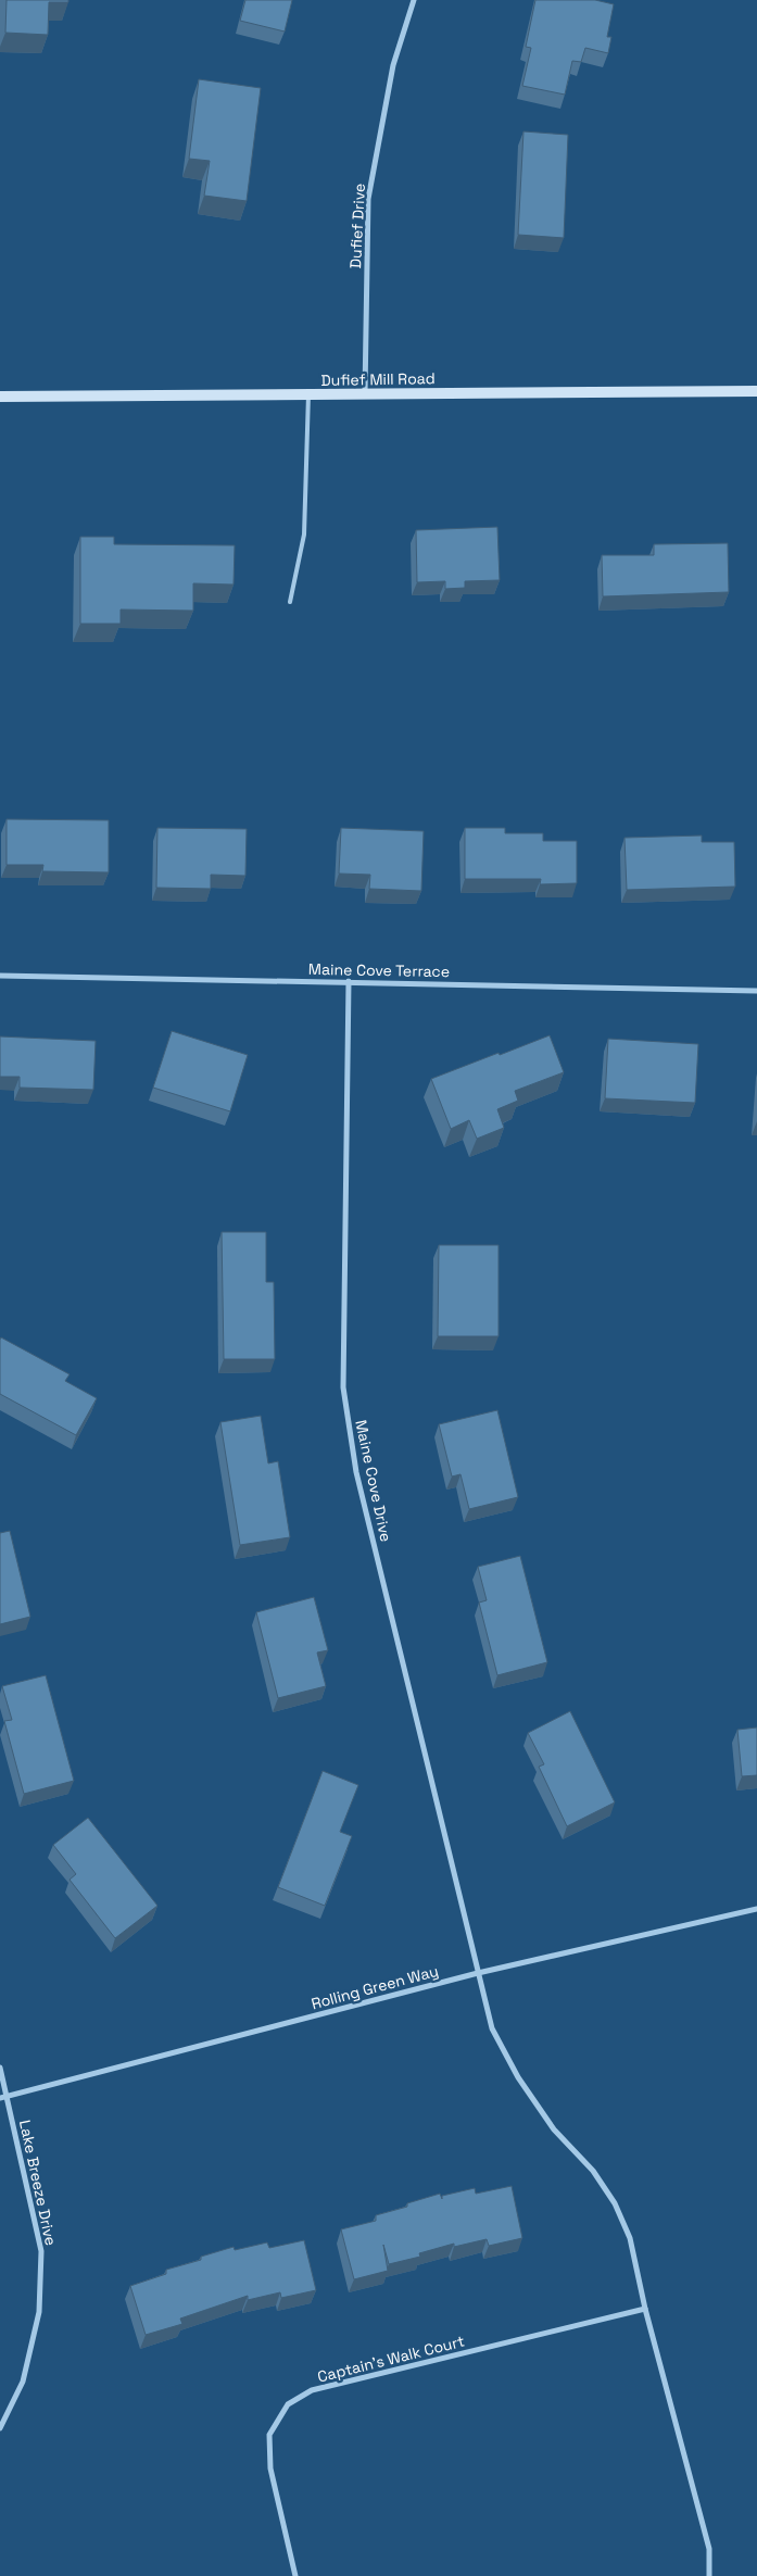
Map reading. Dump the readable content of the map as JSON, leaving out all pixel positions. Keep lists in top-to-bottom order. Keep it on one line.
{"streets":{"main road":["Dufief Mill Road"],"street":["Dufief Drive","Maine Cove Terrace","Maine Cove Drive","Rolling Green Way","Lake Breeze Drive","Captain's Walk Court"]},"crossings":[["Dufief Drive","Dufief Mill Road"],["Maine Cove Terrace","Maine Cove Drive"],["Maine Cove Drive","Rolling Green Way"],["Rolling Green Way","Lake Breeze Drive"]]}
